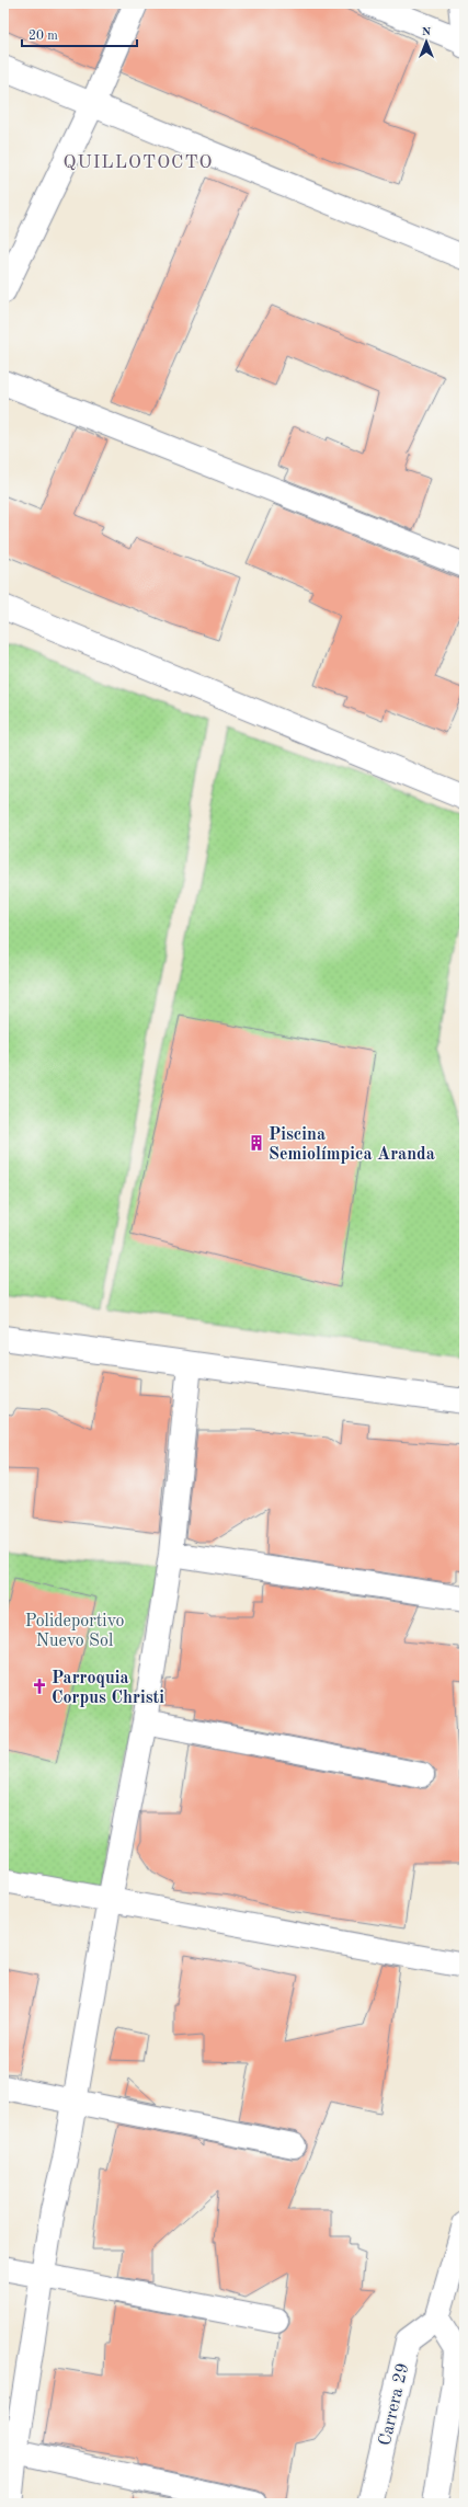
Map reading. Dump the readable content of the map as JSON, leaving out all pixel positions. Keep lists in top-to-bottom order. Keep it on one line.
{"streets":{"street":["Carrera 29"]},"districts":["QUILLOTOCTO"],"parks":["Polideportivo Nuevo Sol"],"places":{"building":["Piscina Semiolímpica Aranda"],"church":["Parroquia Corpus Christi"]},"scale_bar":"20 m","north":"top"}
